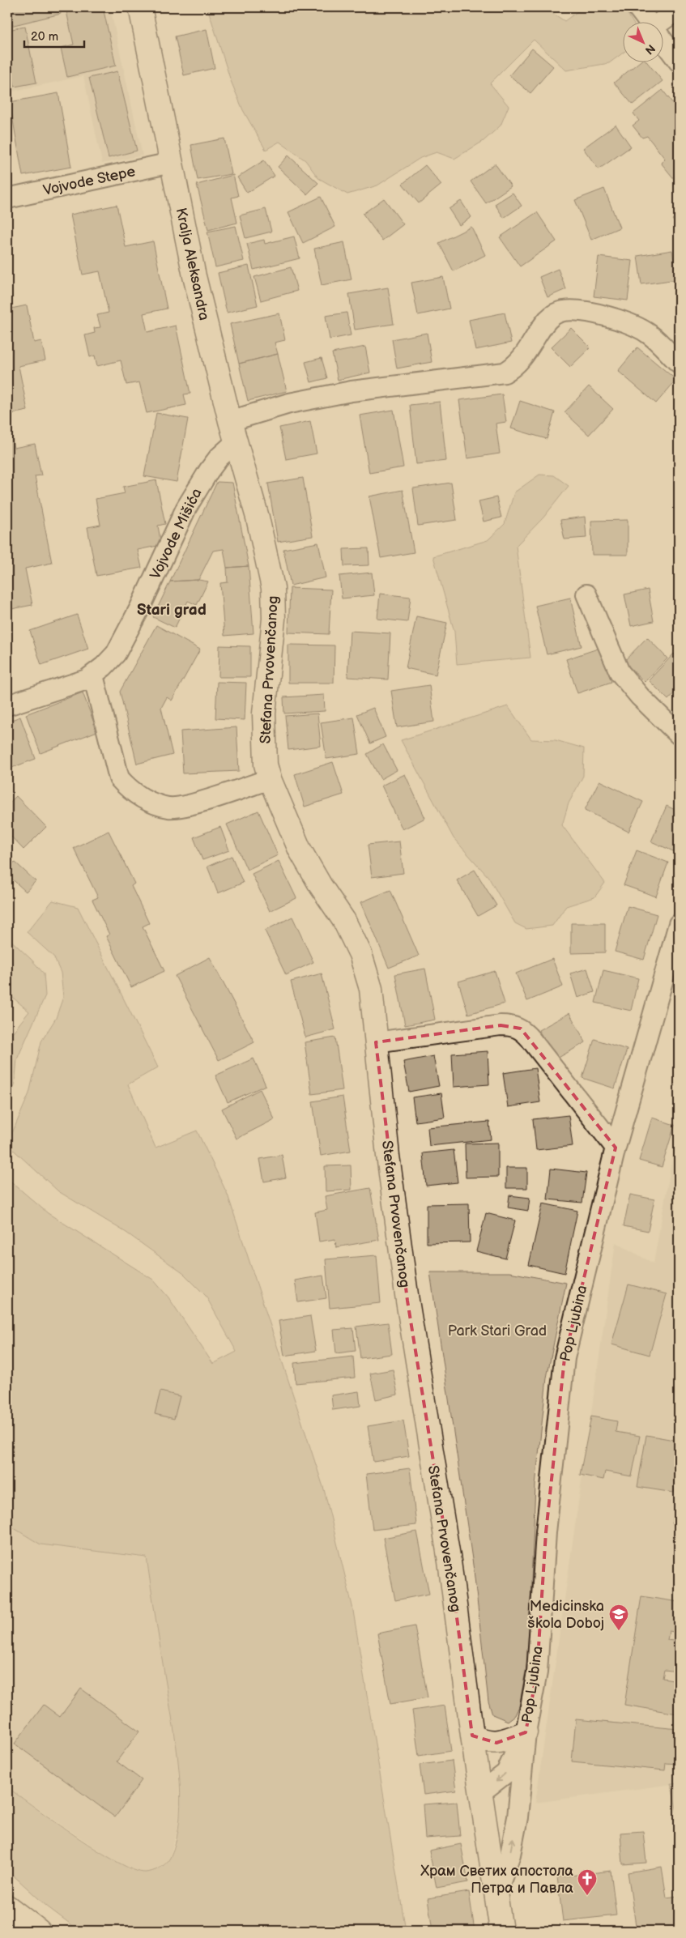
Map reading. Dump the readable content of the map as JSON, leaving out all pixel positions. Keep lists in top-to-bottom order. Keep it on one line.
{"streets":{"street":["Vojvode Stepe","Kralja Aleksandra","Vojvode Mišića","Stefana Prvovenčanog","Pop Ljubina"]},"crossings":[["Vojvode Stepe","Kralja Aleksandra"],["Kralja Aleksandra","Vojvode Mišića"],["Kralja Aleksandra","Stefana Prvovenčanog"]],"districts":["Stari grad"],"parks":["Park Stari Grad"],"places":{"school or university":["Medicinska škola Doboj"],"church":["Храм Светих апостола Петра и Павла"]},"scale_bar":"20 m","north":"bottom right"}
